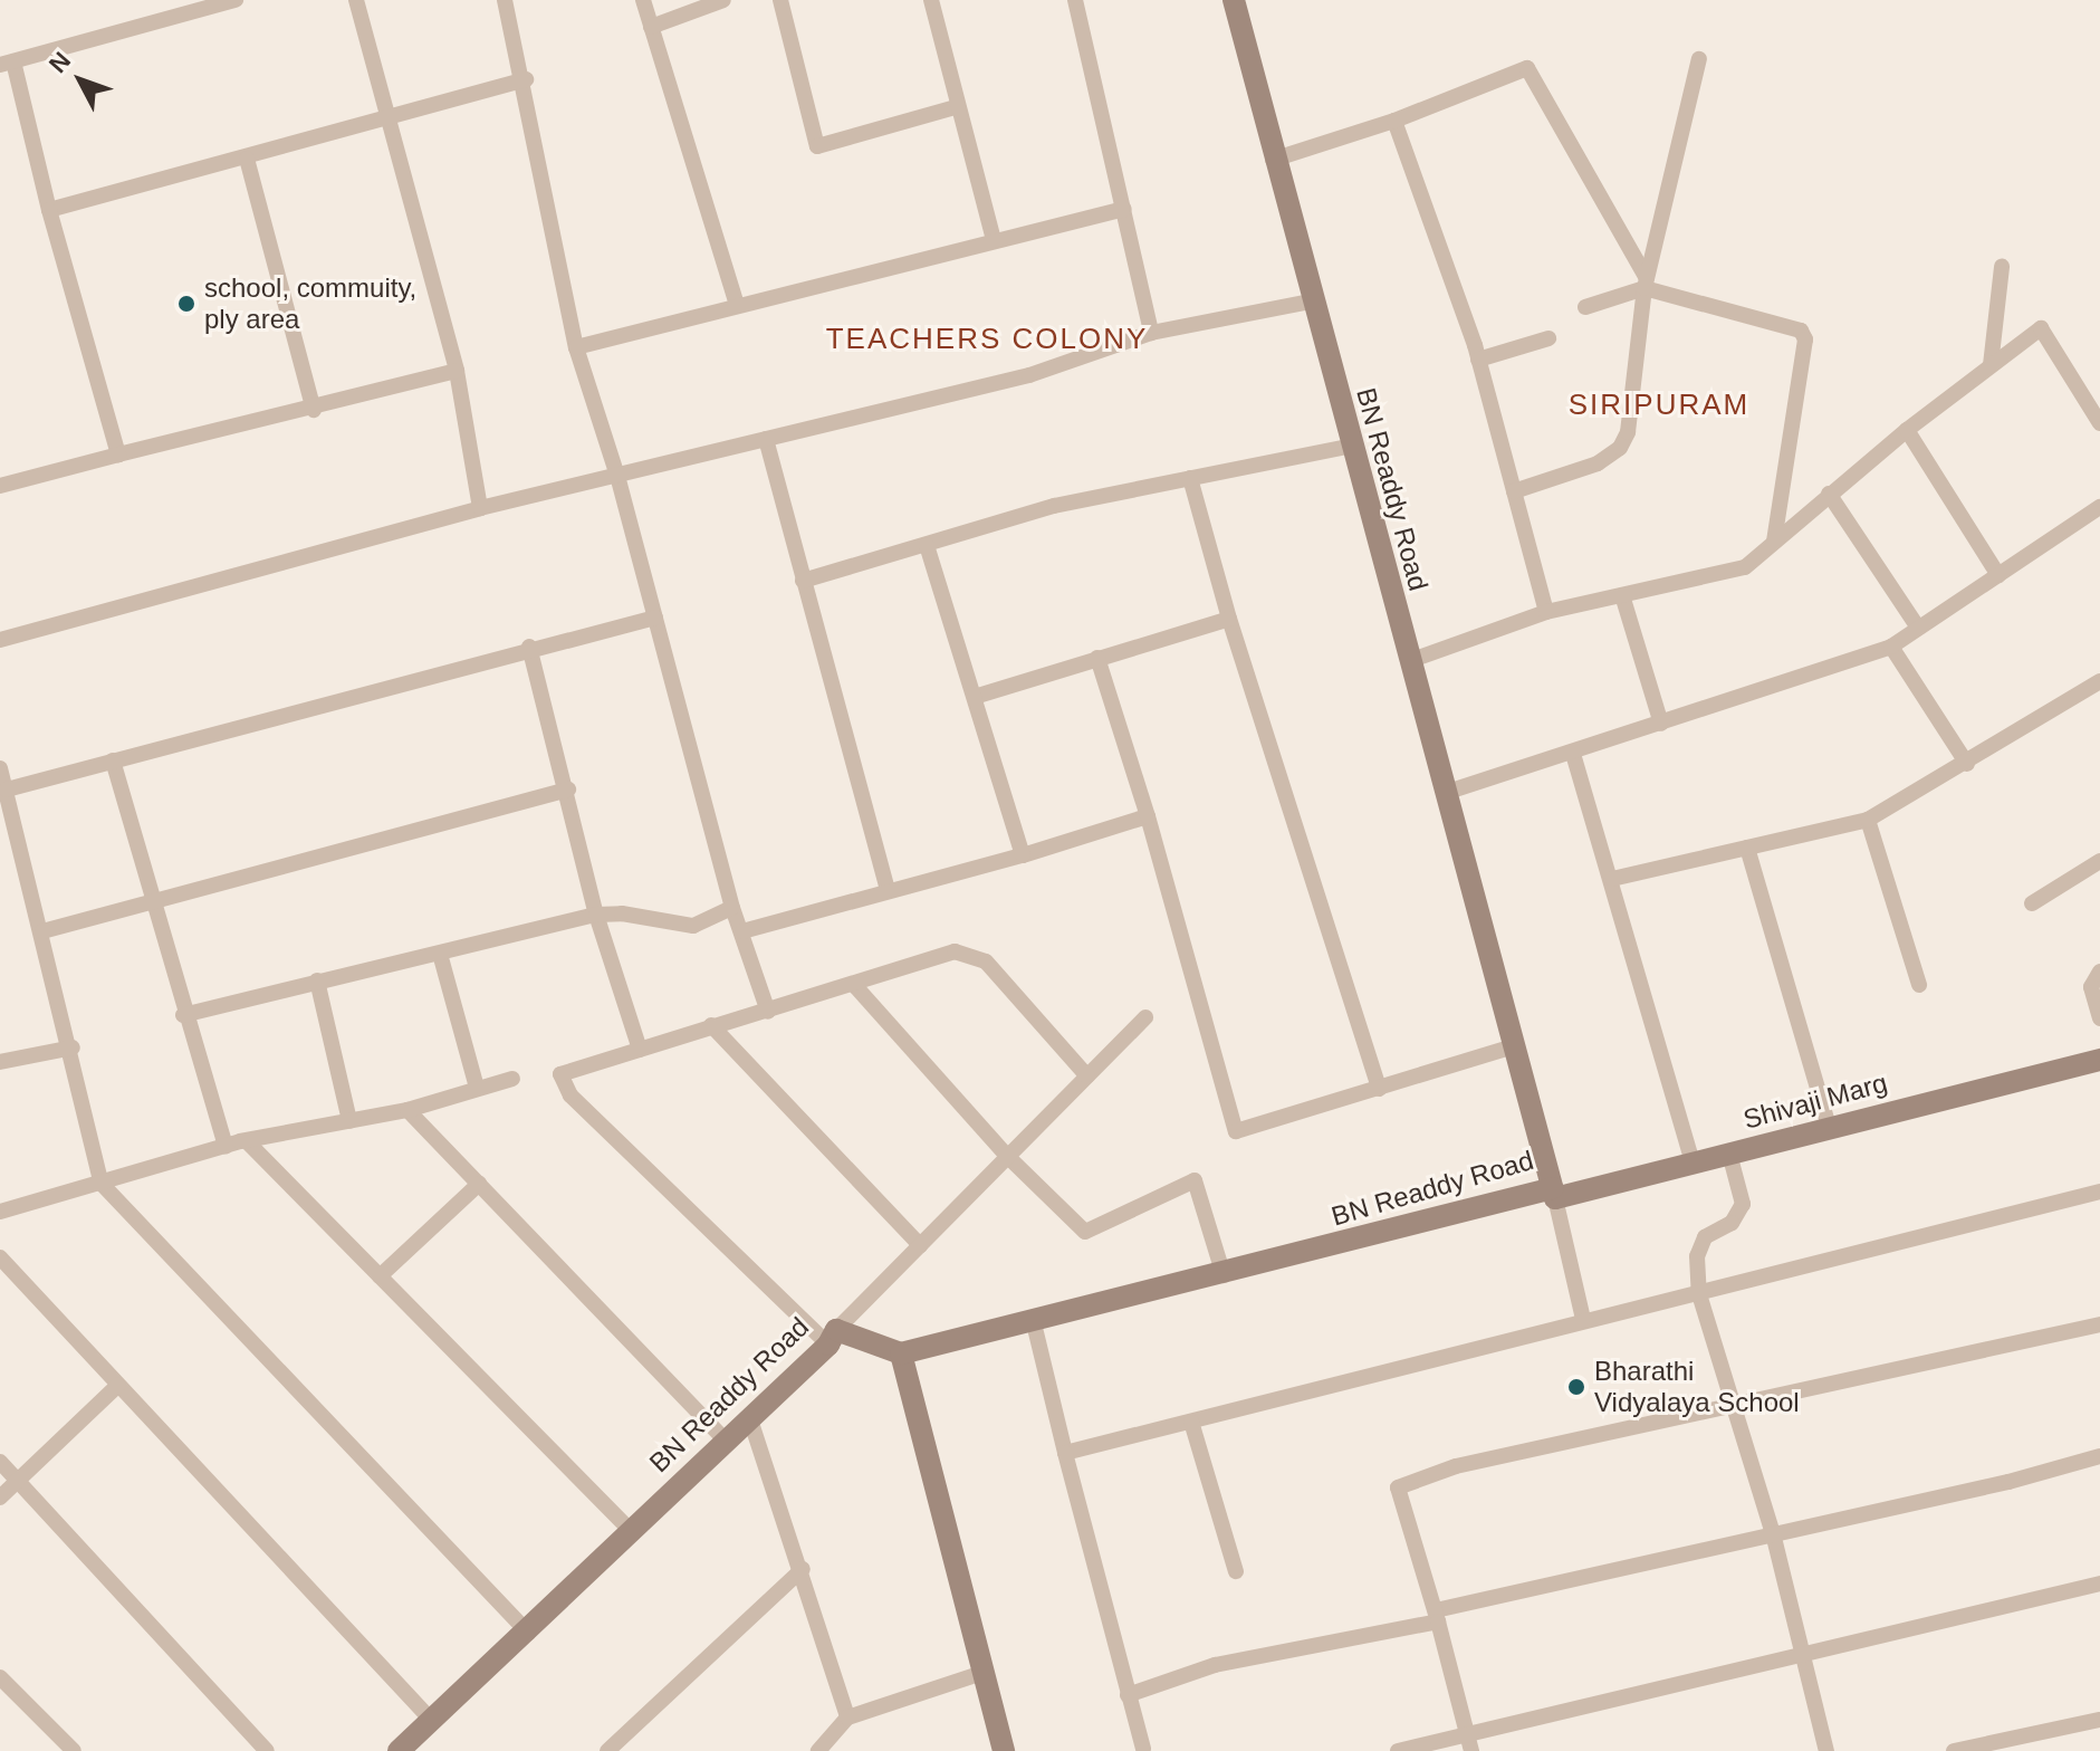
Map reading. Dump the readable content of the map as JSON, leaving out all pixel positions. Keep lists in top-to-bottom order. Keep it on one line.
{"streets":{"street":["BN Readdy Road","Shivaji Marg"]},"crossings":[["BN Readdy Road","Shivaji Marg"]],"districts":["TEACHERS COLONY","SIRIPURAM"],"places":["school, commuity, ply area","Bharathi Vidyalaya School"],"north":"top left"}
